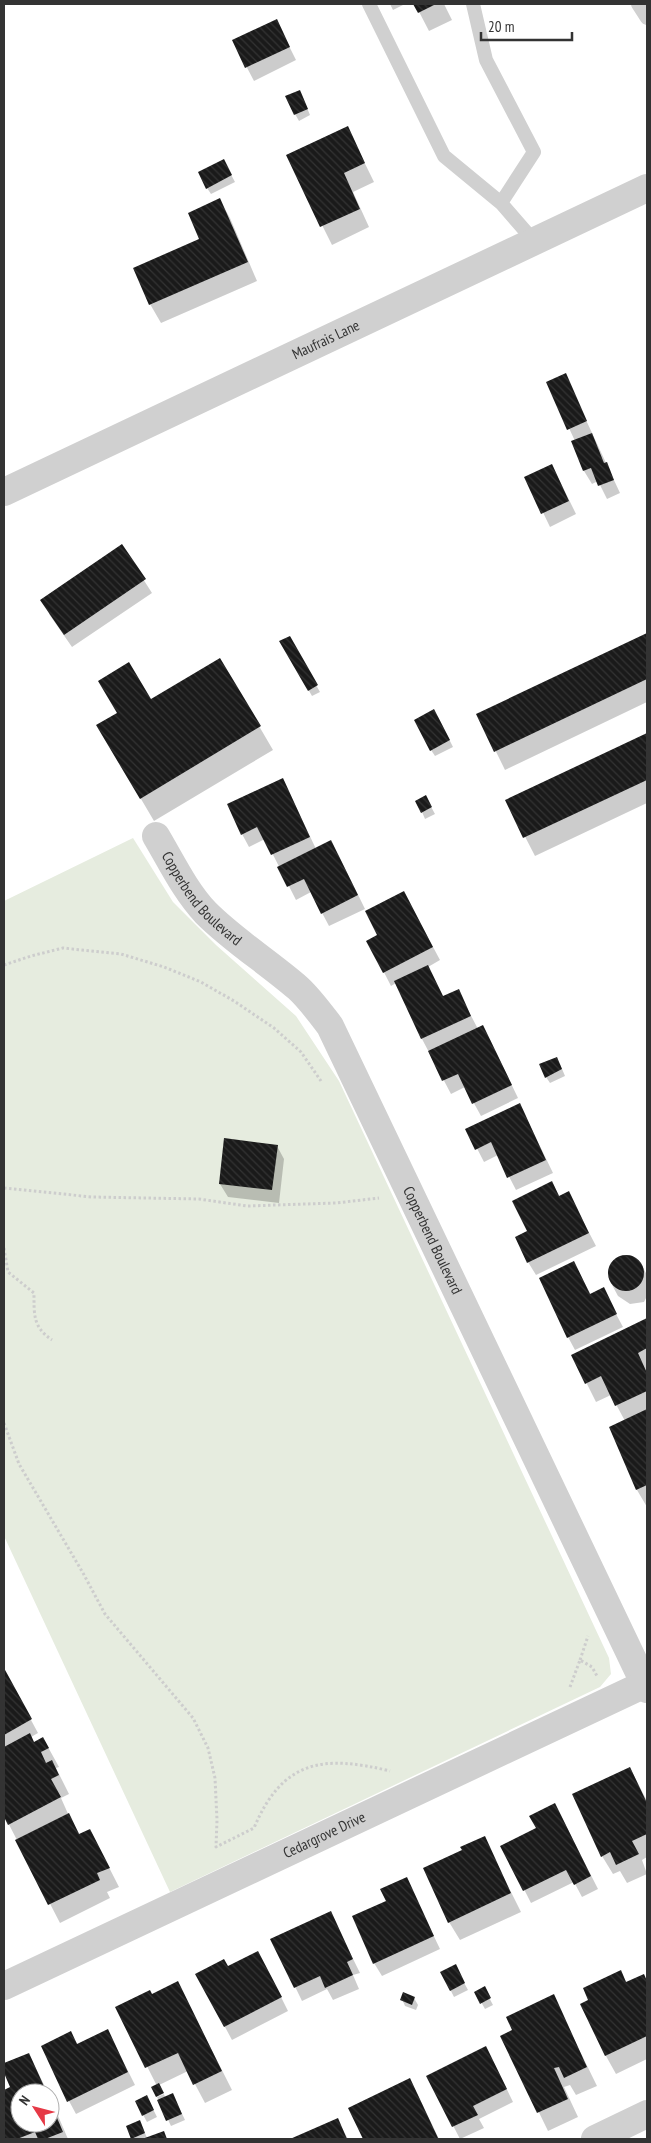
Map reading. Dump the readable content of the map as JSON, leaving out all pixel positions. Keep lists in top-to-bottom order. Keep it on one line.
{"streets":{"street":["Maufrais Lane","Copperbend Boulevard","Cedargrove Drive"]},"crossings":[["Copperbend Boulevard","Cedargrove Drive"]],"scale_bar":"20 m","north":"top left"}
